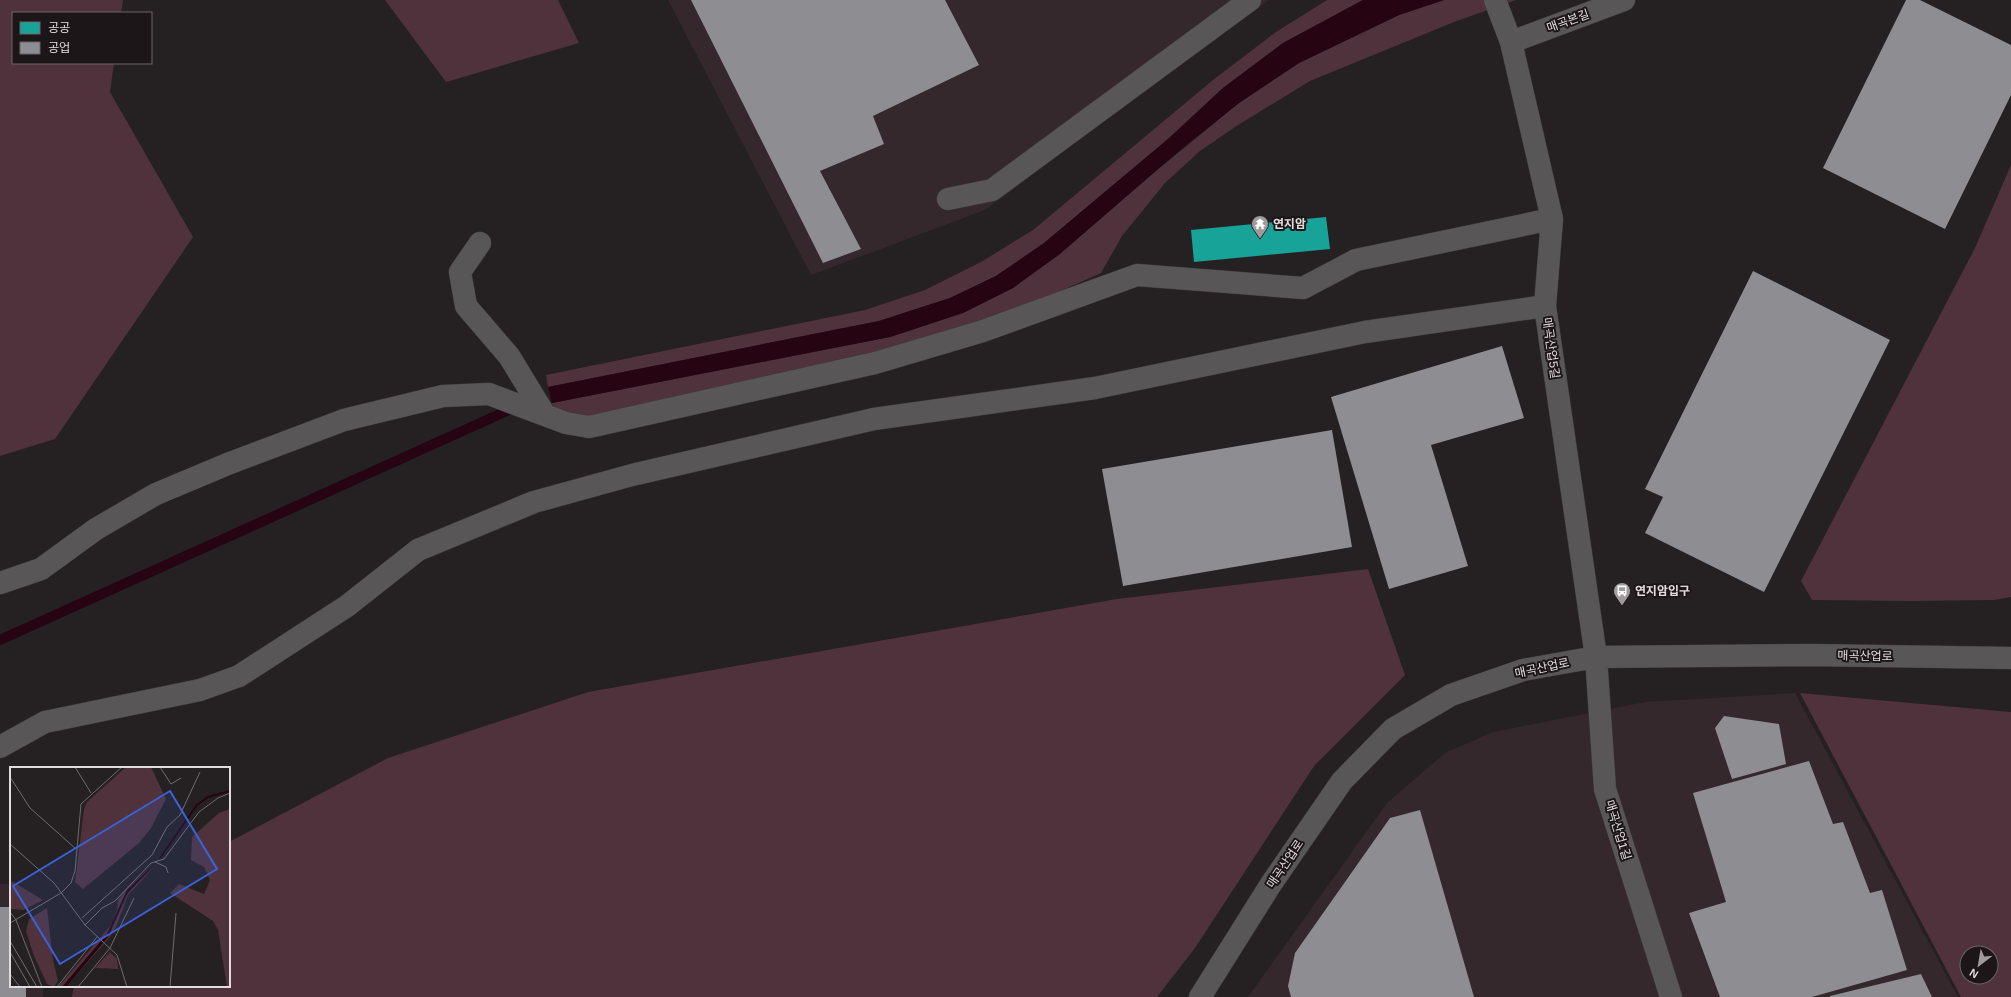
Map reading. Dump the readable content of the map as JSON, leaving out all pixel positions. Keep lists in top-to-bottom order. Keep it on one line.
{"streets":{"street":["매곡본길","매곡산업5길","매곡산업로","매곡산업1길"]},"crossings":[["매곡본길","매곡산업5길"],["매곡산업5길","매곡산업로"],["매곡산업5길","매곡산업1길"],["매곡산업로","매곡산업1길"]],"places":{"temple":["연지암"],"bus stop":["연지암입구"]},"legend":["공공","공업"],"north":"bottom left"}
